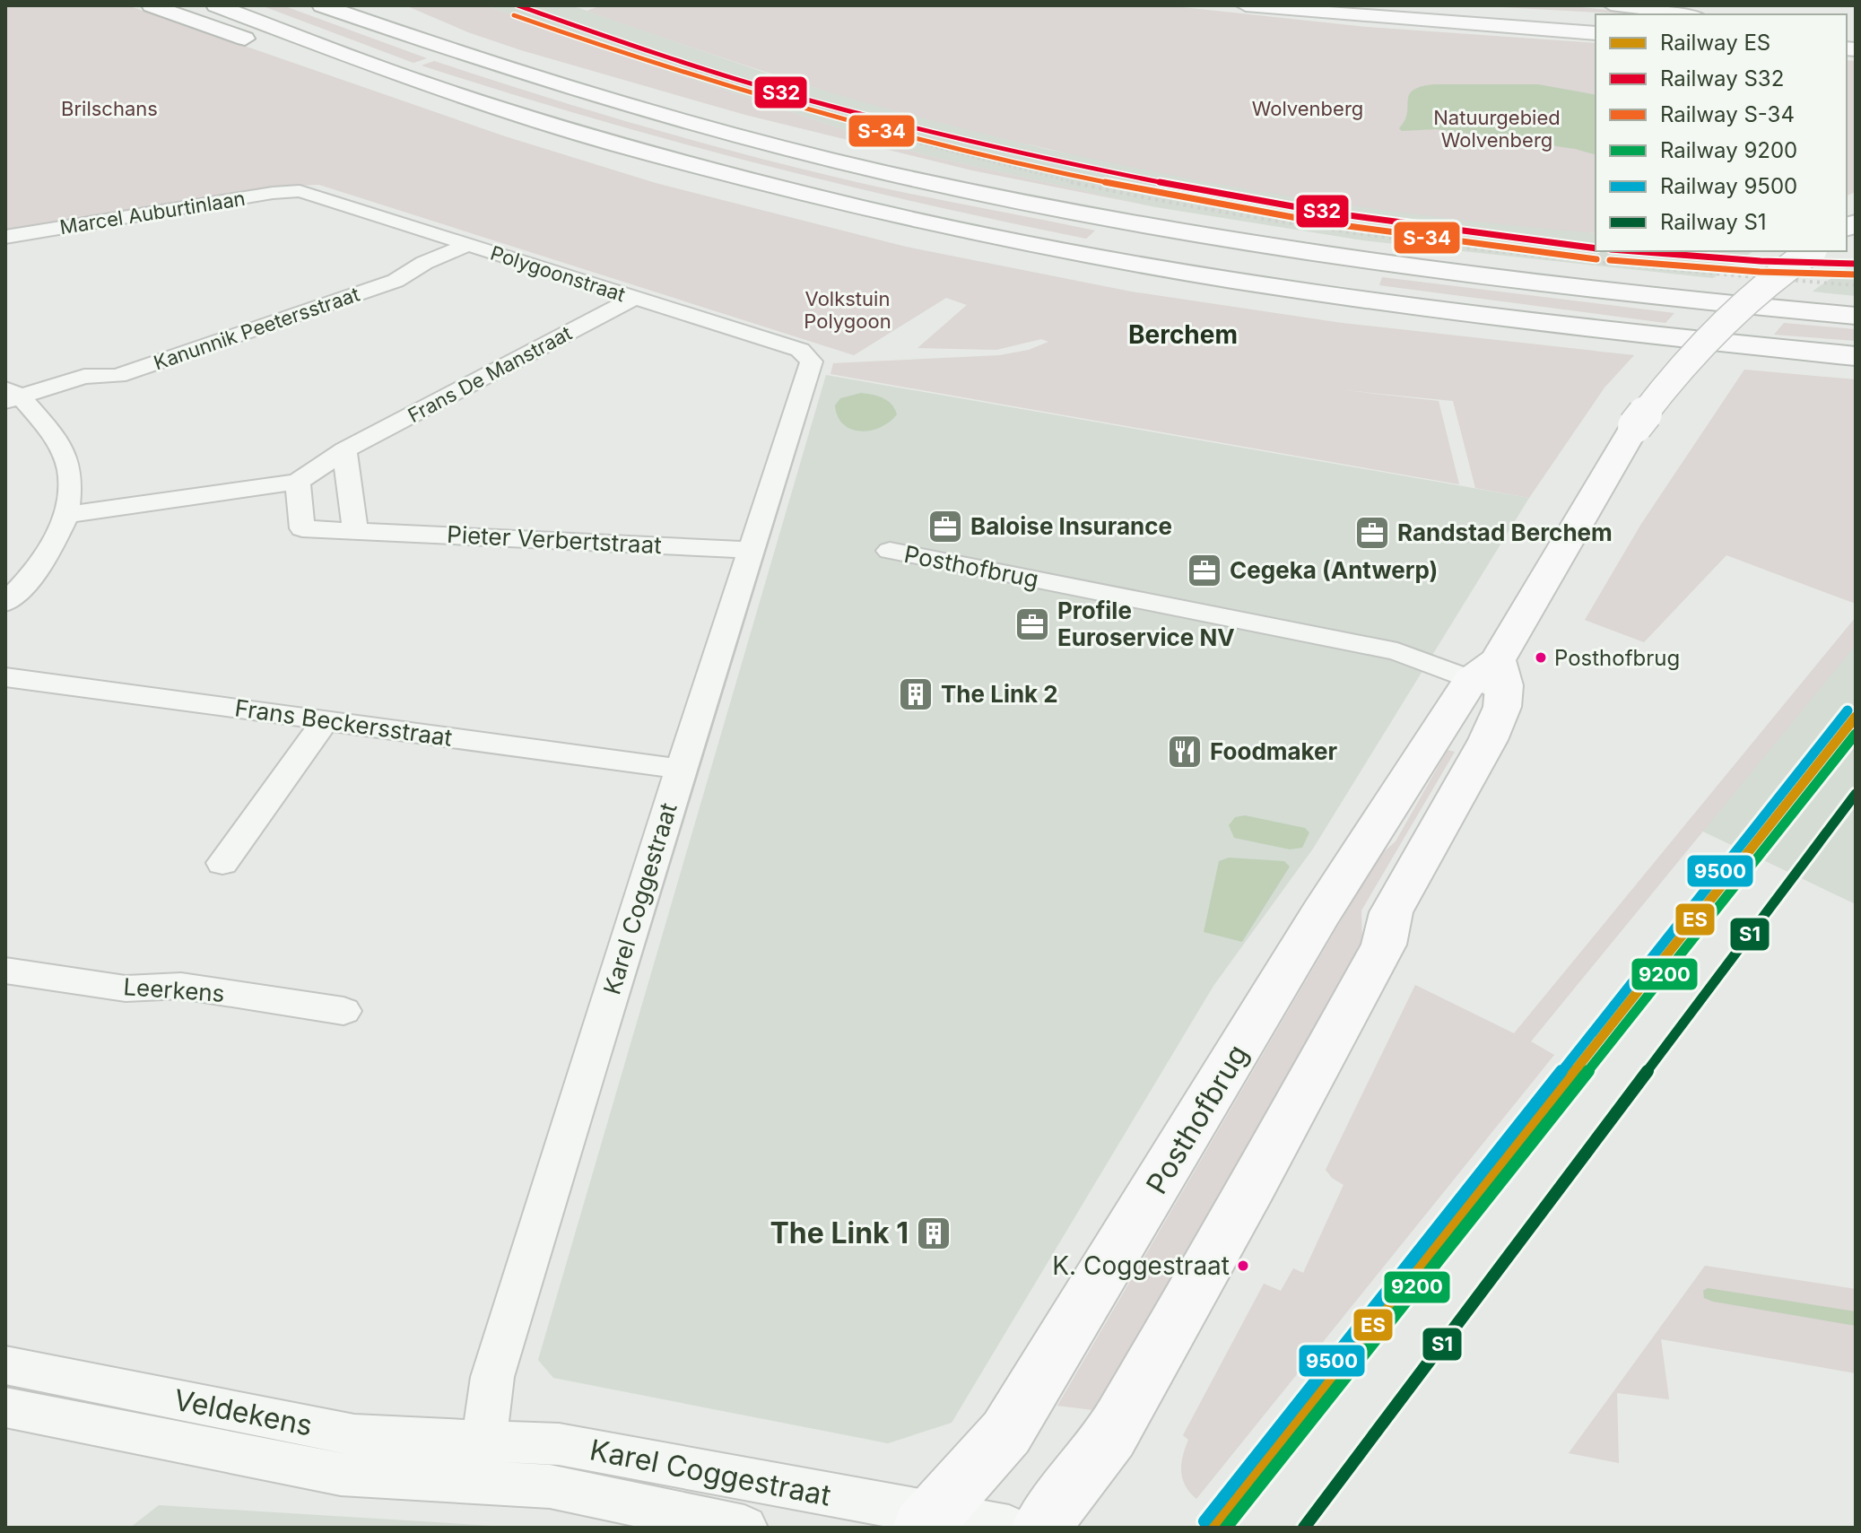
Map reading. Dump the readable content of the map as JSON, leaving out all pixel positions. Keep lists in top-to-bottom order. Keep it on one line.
{"streets":{"main road":["Posthofbrug"],"street":["Marcel Auburtinlaan","Polygoonstraat","Kanunnik Peetersstraat","Frans De Manstraat","Pieter Verbertstraat","Frans Beckersstraat","Karel Coggestraat","Leerkens","Veldekens"]},"crossings":[["Marcel Auburtinlaan","Polygoonstraat"],["Polygoonstraat","Kanunnik Peetersstraat"],["Polygoonstraat","Frans De Manstraat"],["Polygoonstraat","Karel Coggestraat"],["Frans De Manstraat","Pieter Verbertstraat"],["Pieter Verbertstraat","Karel Coggestraat"],["Posthofbrug","Karel Coggestraat"],["Frans Beckersstraat","Karel Coggestraat"],["Karel Coggestraat","Veldekens"]],"districts":["Berchem"],"parks":["Brilschans","Wolvenberg","Natuurgebied Wolvenberg","Volkstuin Polygoon"],"places":{"office":["Baloise Insurance","Randstad Berchem","Cegeka (Antwerp)","Profile Euroservice NV"],"other":["Posthofbrug","K. Coggestraat"],"building":["The Link 2","The Link 1"],"restaurant":["Foodmaker"]},"lines":["rail line S32","rail line S-34","rail line 9500","rail line ES","rail line 9200","rail line S1"],"legend":["Railway ES","Railway S32","Railway S-34","Railway 9200","Railway 9500","Railway S1"]}
